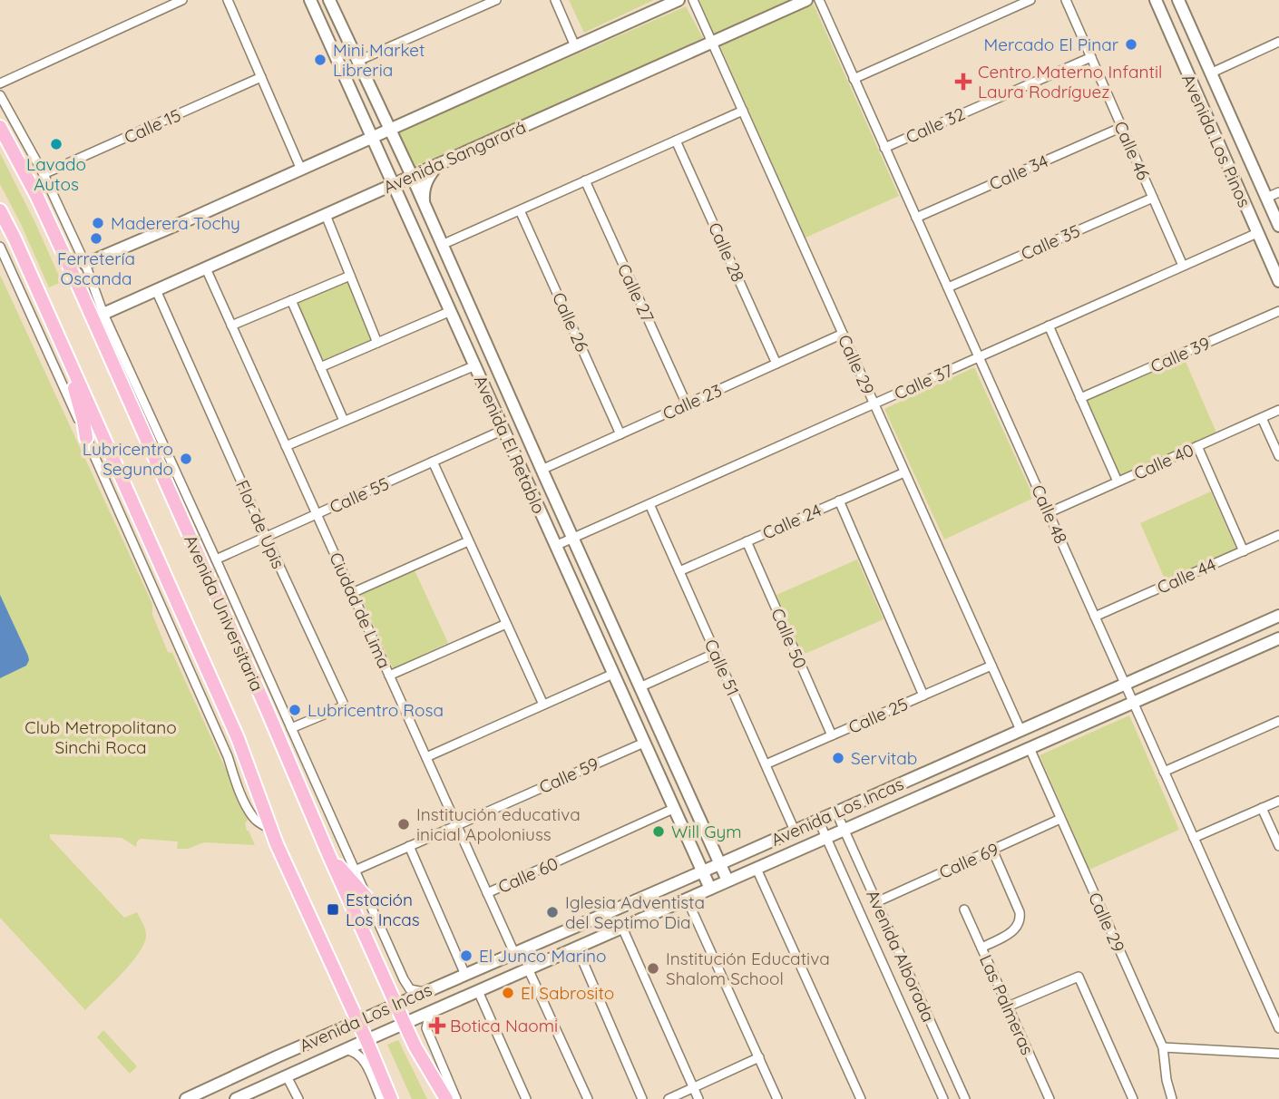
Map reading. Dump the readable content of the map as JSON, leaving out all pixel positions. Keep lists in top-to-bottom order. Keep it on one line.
{"streets":{"main road":["Avenida Los Pinos","Avenida Sangarará","Avenida El Retablo","Avenida Universitaria","Avenida Los Incas"],"street":["Calle 32","Calle 15","Calle 46","Calle 34","Calle 35","Calle 28","Calle 27","Calle 26","Calle 39","Calle 29","Calle 37","Calle 23","Calle 40","Calle 55","Calle 48","Calle 24","Flor de Upis","Calle 44","Ciudad de Lima","Calle 50","Calle 51","Calle 25","Calle 59","Calle 69","Calle 60","Avenida Alborada","Las Palmeras"]},"crossings":[["Calle 32","Calle 46"],["Calle 32","Calle 48"],["Calle 15","Avenida Universitaria"],["Avenida Los Pinos","Calle 37"],["Calle 46","Calle 34"],["Calle 46","Calle 35"],["Calle 46","Calle 37"],["Avenida Sangarará","Calle 29"],["Avenida Sangarará","Avenida El Retablo"],["Avenida Sangarará","Flor de Upis"],["Avenida Sangarará","Ciudad de Lima"],["Avenida Sangarará","Avenida Universitaria"],["Calle 34","Calle 48"],["Calle 35","Calle 48"],["Calle 28","Calle 23"],["Calle 27","Calle 23"],["Calle 26","Calle 23"],["Calle 29","Calle 37"],["Calle 29","Calle 23"],["Calle 29","Calle 24"],["Calle 29","Calle 25"],["Calle 29","Avenida Los Incas"],["Calle 29","Calle 69"],["Calle 37","Avenida El Retablo"],["Calle 37","Calle 48"],["Calle 37","Calle 51"],["Calle 23","Avenida El Retablo"],["Avenida El Retablo","Calle 55"],["Avenida El Retablo","Calle 59"],["Avenida El Retablo","Avenida Los Incas"],["Avenida El Retablo","Calle 60"],["Calle 40","Calle 48"],["Calle 55","Flor de Upis"],["Calle 55","Ciudad de Lima"],["Calle 55","Avenida Universitaria"],["Calle 48","Calle 44"],["Calle 48","Avenida Los Incas"],["Calle 24","Calle 50"],["Calle 24","Calle 51"],["Flor de Upis","Avenida Universitaria"],["Ciudad de Lima","Calle 59"],["Ciudad de Lima","Avenida Los Incas"],["Ciudad de Lima","Calle 60"],["Avenida Universitaria","Calle 59"],["Avenida Universitaria","Avenida Los Incas"],["Calle 50","Calle 25"],["Calle 51","Calle 25"],["Calle 51","Avenida Los Incas"],["Avenida Los Incas","Avenida Alborada"],["Calle 69","Avenida Alborada"]],"parks":["Club Metropolitano Sinchi Roca"],"places":{"other":["Mercado El Pinar","Mini Market Libreria","Lavado Autos","Maderera Tochy","Ferretería Oscanda","Lubricentro Segundo","Lubricentro Rosa","Servitab","Institución educativa inicial Apoloniuss","Will Gym","Iglesia Adventista del Septimo Dia","El Junco Marino","Institución Educativa Shalom School","El Sabrosito"],"health":["Centro Materno Infantil Laura Rodríguez","Botica Naomi"],"transit":["Estación Los Incas"]}}
